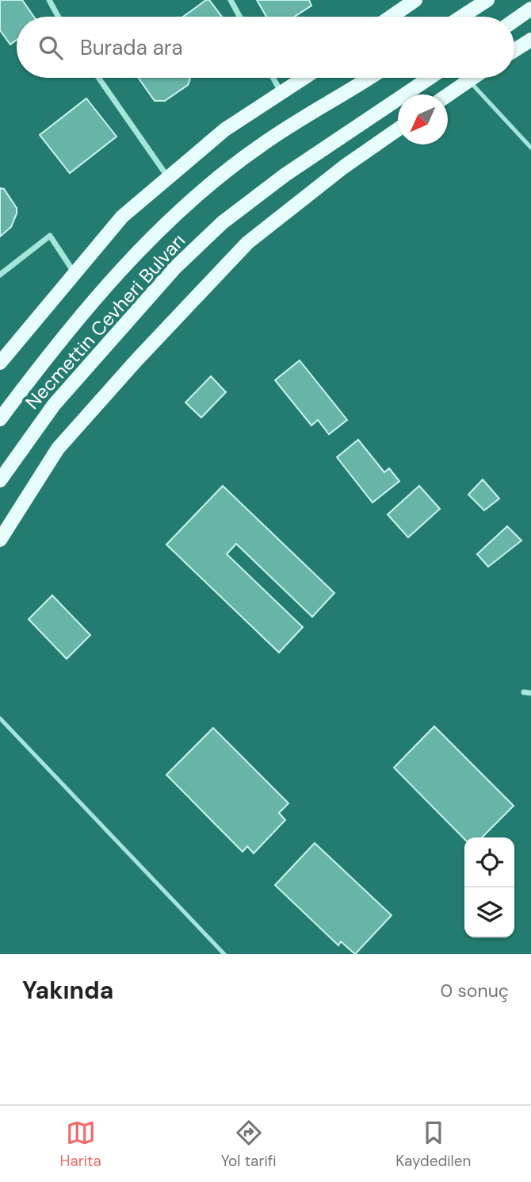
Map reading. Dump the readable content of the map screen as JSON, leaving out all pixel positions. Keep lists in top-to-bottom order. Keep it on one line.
{"streets":{"main road":["Necmettin Cevheri Bulvarı"]},"north":"bottom left","page":{"search":"Burada ara","heading":["Yakında","0 sonuç"],"nav":["Harita","Yol tarifi","Kaydedilen"]}}
